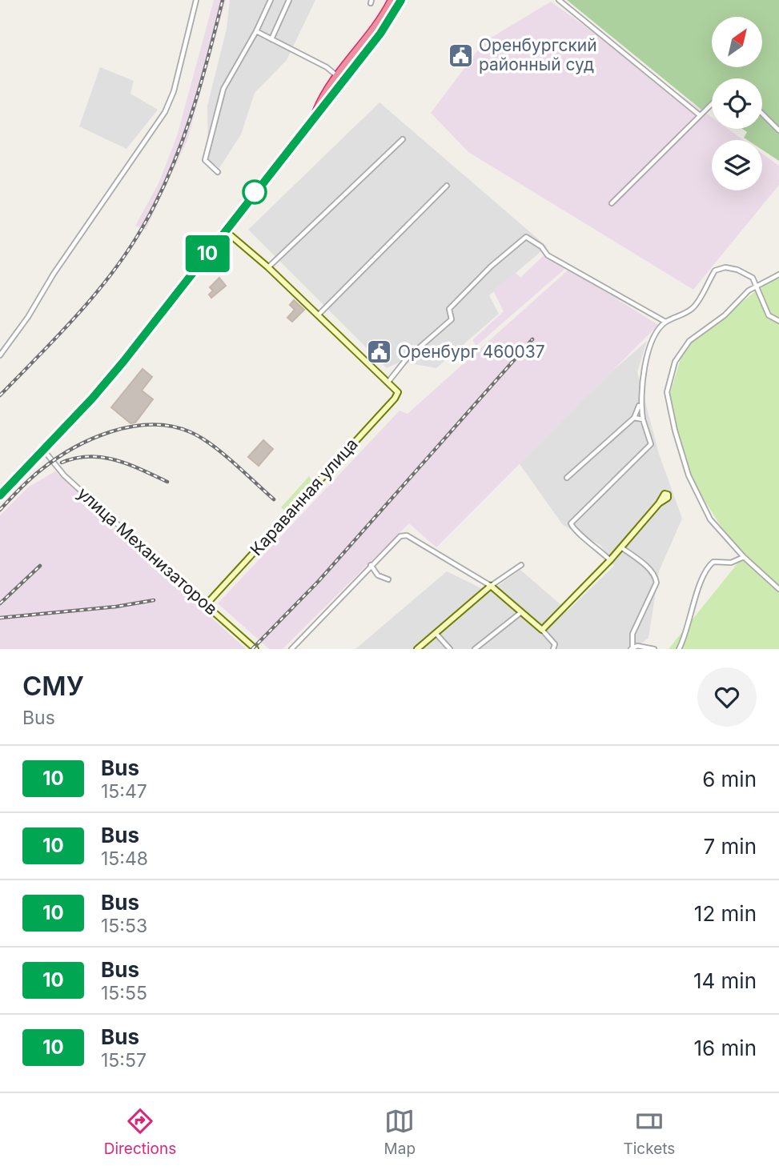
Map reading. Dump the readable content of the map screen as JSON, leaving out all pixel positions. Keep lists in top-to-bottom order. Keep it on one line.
{"streets":{"street":["Караванная улица","улица Механизаторов"]},"crossings":[["Караванная улица","улица Механизаторов"]],"places":{"public building":["Оренбургский районный суд","Оренбург 460037"]},"lines":["bus line 10"],"north":"top right","page":{"on_map":"10","heading":["СМУ","Bus"],"list":[{"mark":"10","name":"Bus","note":"15:47","value":"6 min"},{"mark":"10","name":"Bus","note":"15:48","value":"7 min"},{"mark":"10","name":"Bus","note":"15:53","value":"12 min"},{"mark":"10","name":"Bus","note":"15:55","value":"14 min"},{"mark":"10","name":"Bus","note":"15:57","value":"16 min"}],"tabs":["Directions","Map","Tickets"]}}
